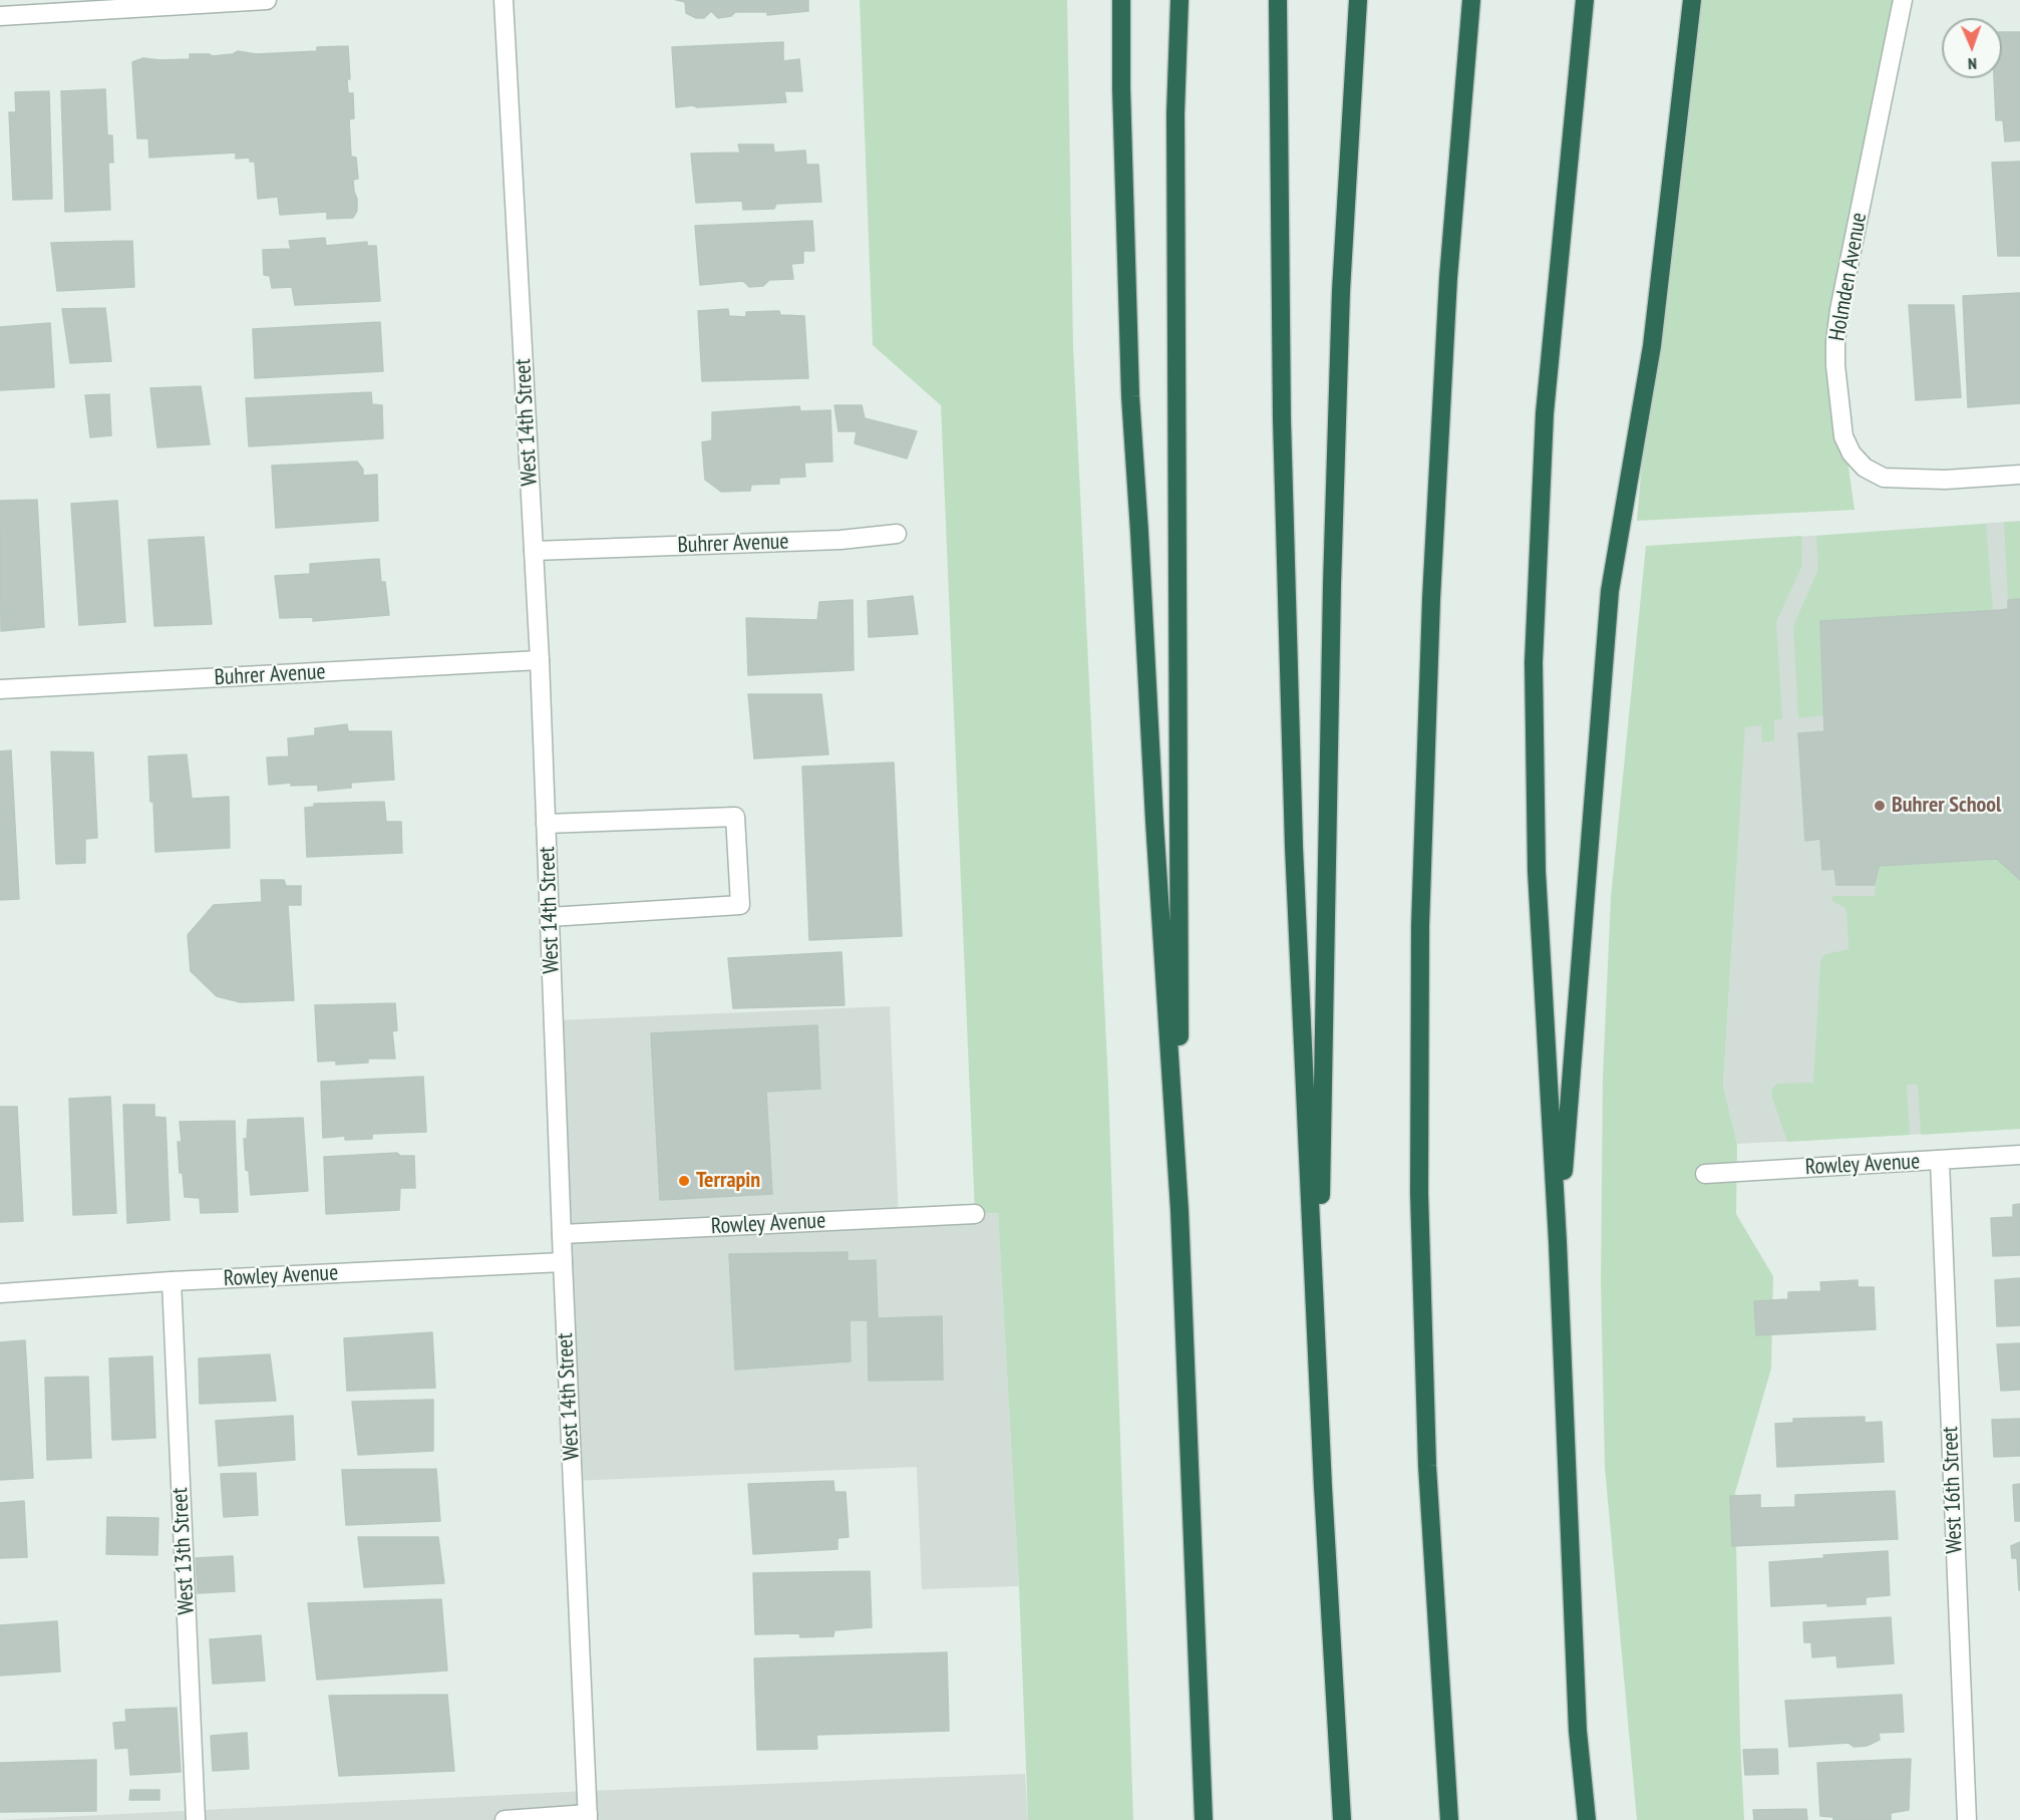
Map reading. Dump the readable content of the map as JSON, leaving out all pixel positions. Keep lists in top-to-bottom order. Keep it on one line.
{"streets":{"street":["Holmden Avenue","West 14th Street","Buhrer Avenue","Rowley Avenue","West 16th Street","West 13th Street"]},"crossings":[["West 14th Street","Buhrer Avenue"],["West 14th Street","Rowley Avenue"],["Rowley Avenue","West 16th Street"],["Rowley Avenue","West 13th Street"]],"places":["Buhrer School","Terrapin"],"north":"bottom"}
